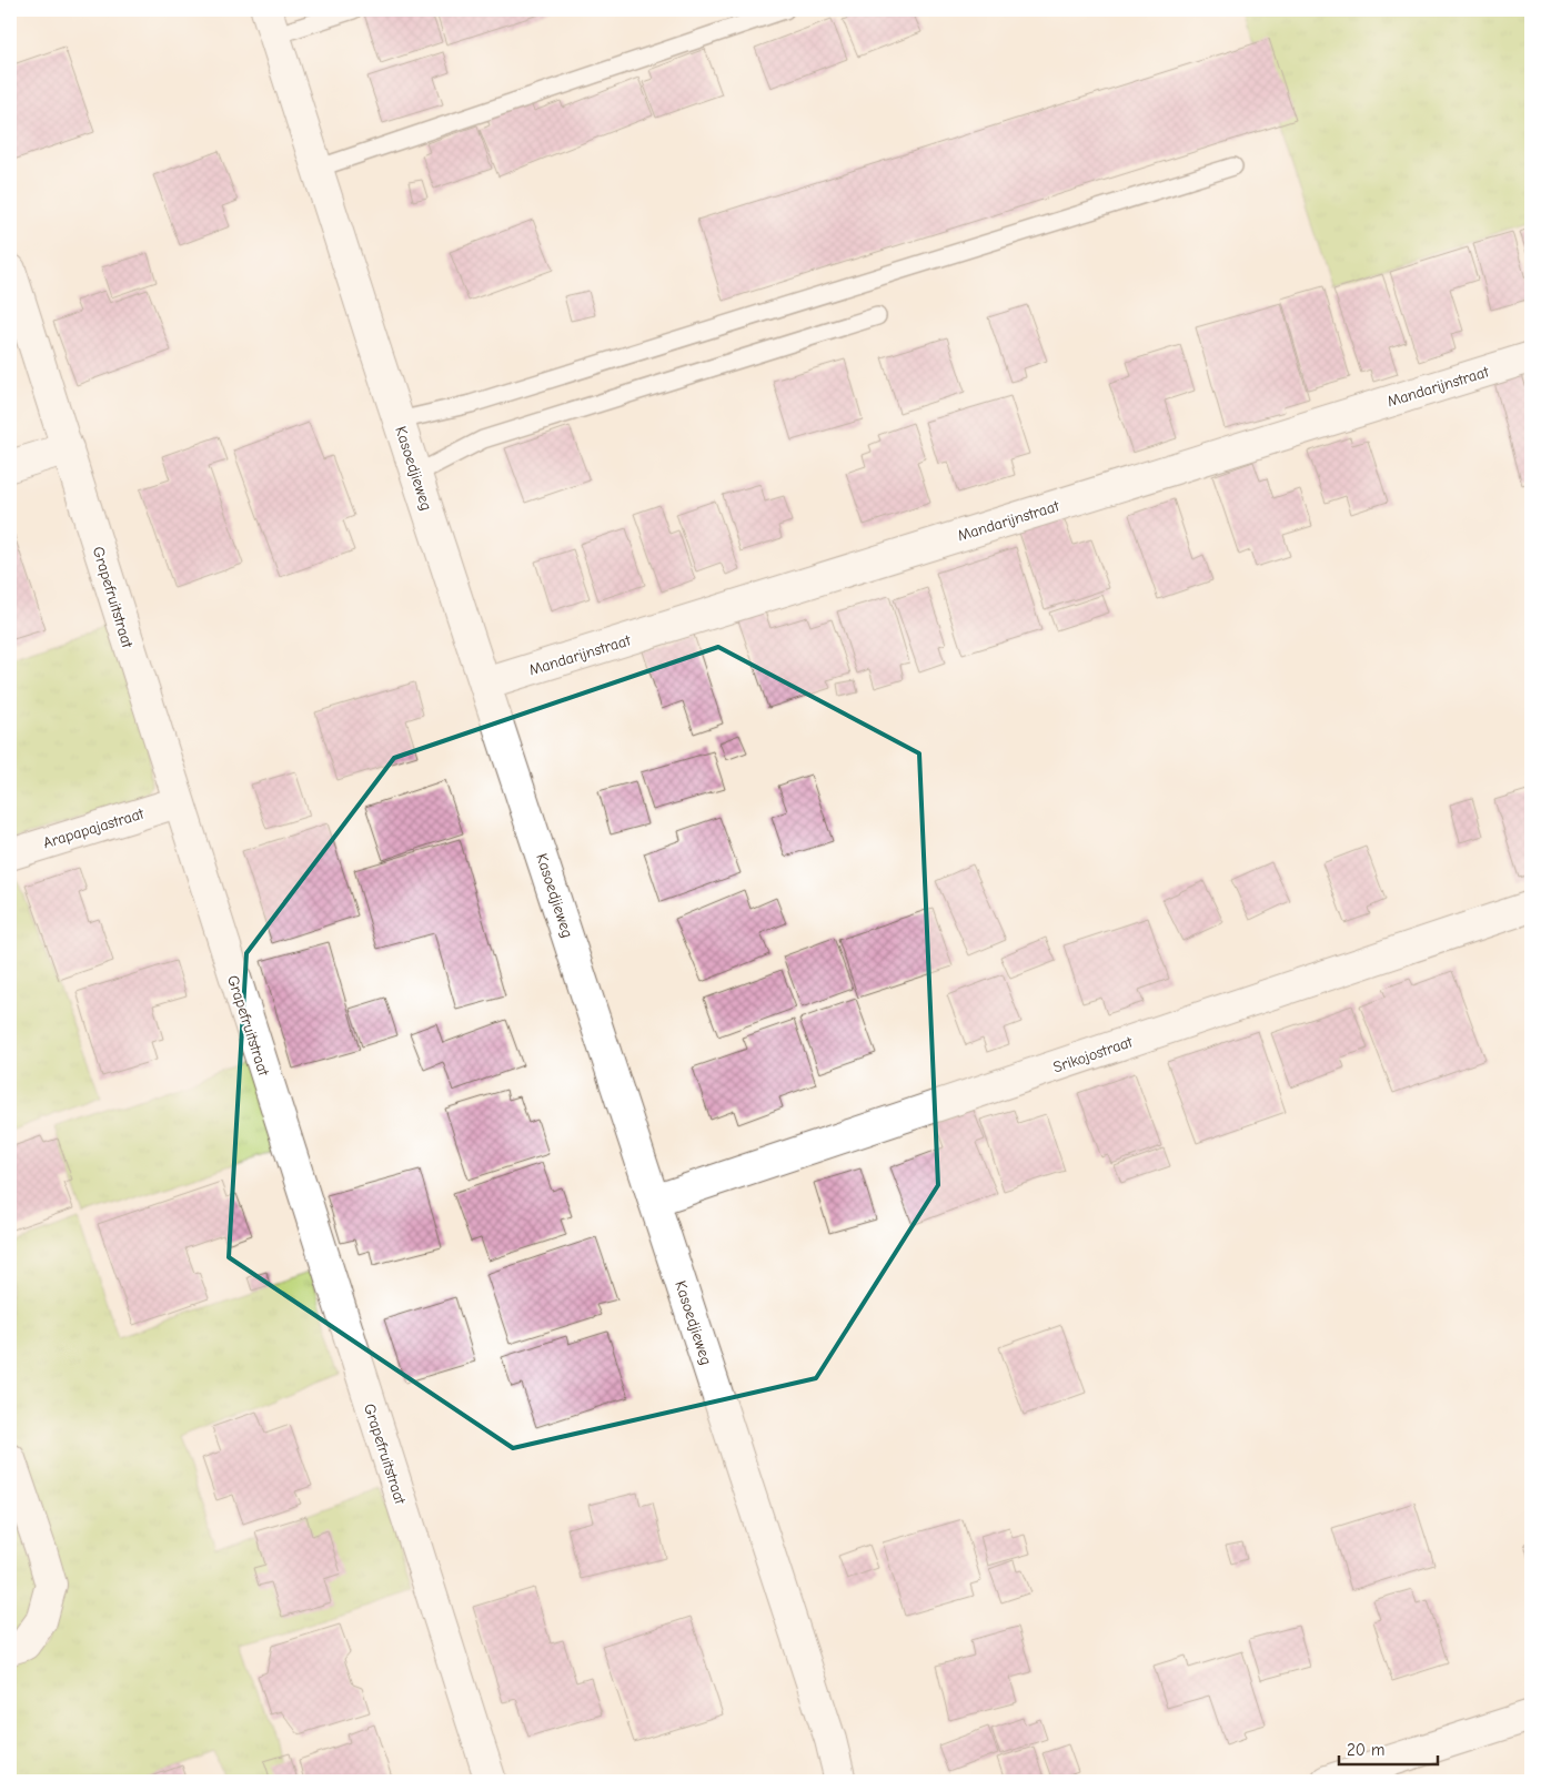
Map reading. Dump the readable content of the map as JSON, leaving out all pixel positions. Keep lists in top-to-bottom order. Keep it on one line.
{"streets":{"street":["Mandarijnstraat","Kasoedjieweg","Grapefruitstraat","Arapapajastraat","Srikojostraat"]},"crossings":[["Mandarijnstraat","Kasoedjieweg"],["Kasoedjieweg","Srikojostraat"],["Grapefruitstraat","Arapapajastraat"]],"scale_bar":"20 m"}
